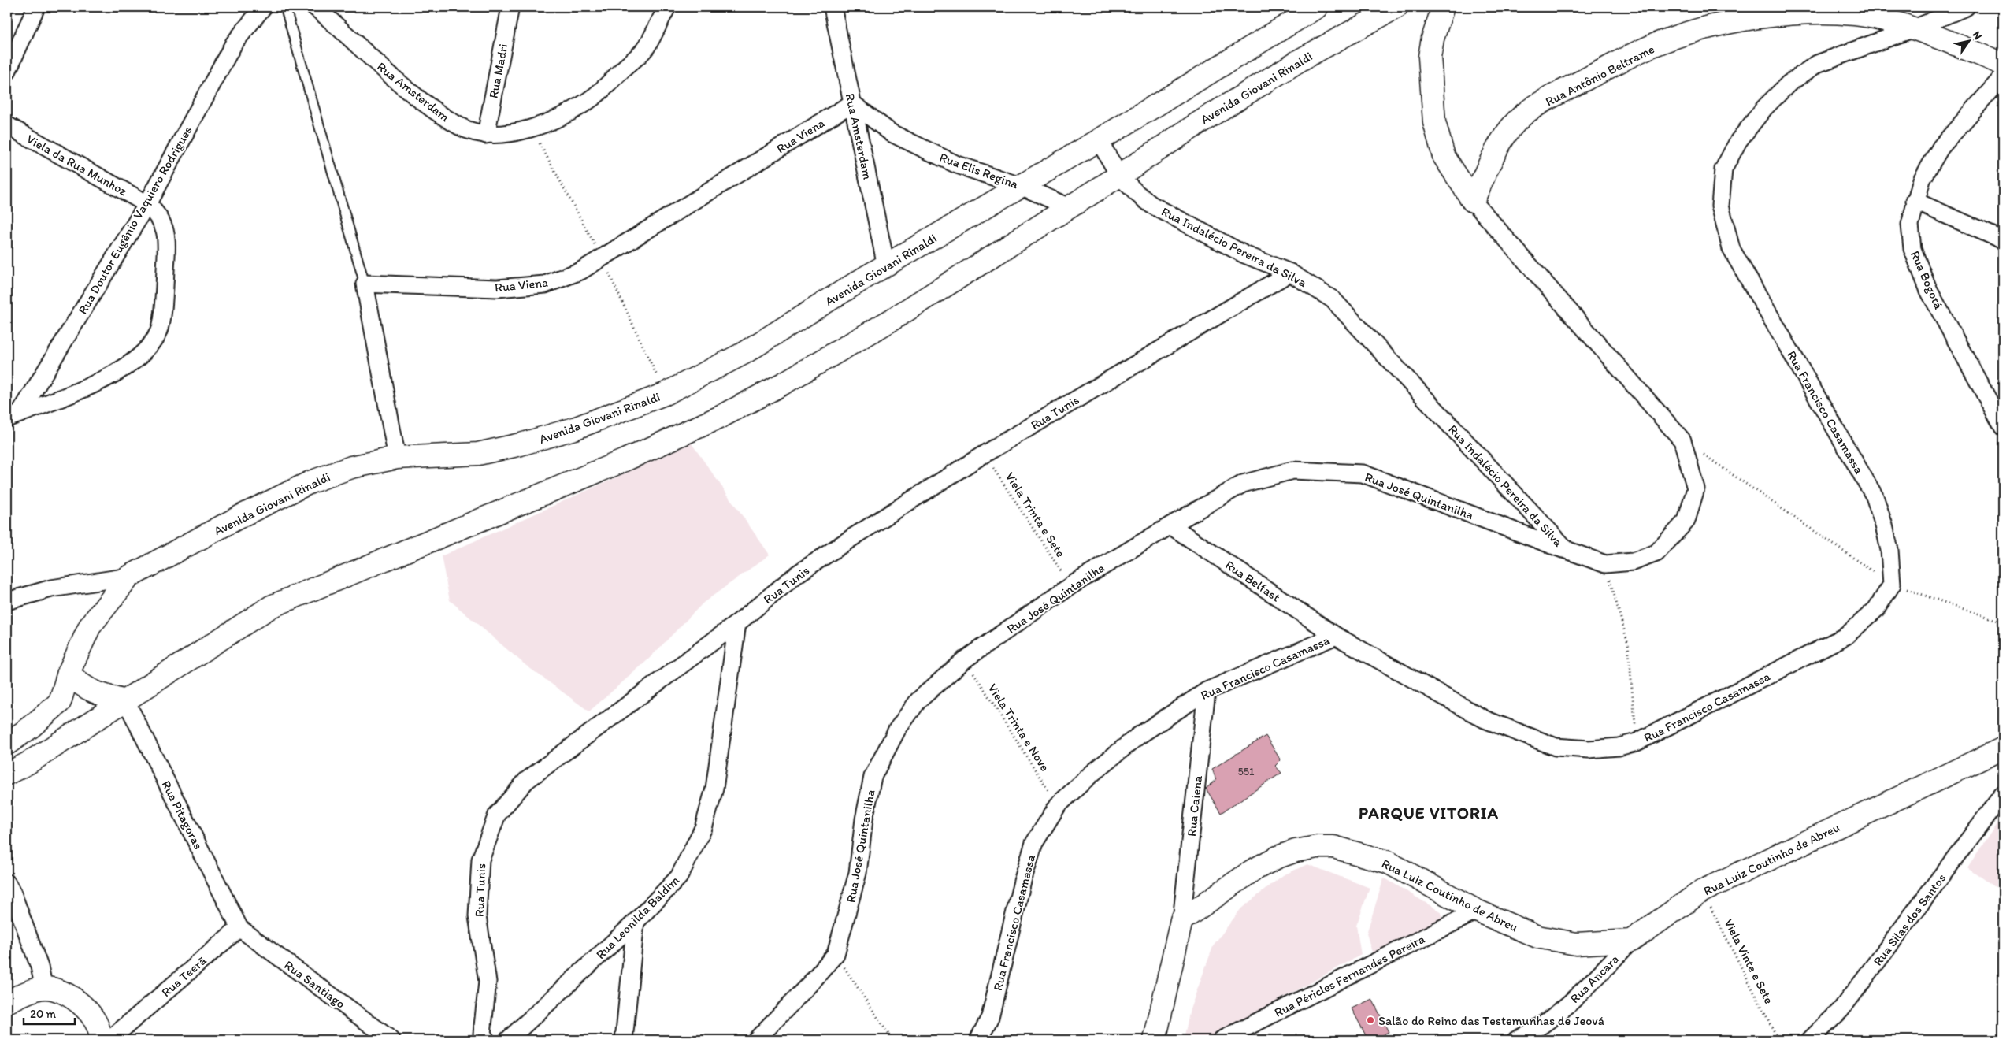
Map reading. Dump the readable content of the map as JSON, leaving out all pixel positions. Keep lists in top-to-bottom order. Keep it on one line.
{"streets":{"street":["Rua Madri","Rua Antônio Beltrame","Avenida Giovani Rinaldi","Rua Amsterdam","Rua Viena","Viela da Rua Munhoz","Rua Elis Regina","Rua Doutor Eugênio Vaquiero Rodrigues","Rua Indalécio Pereira da Silva","Rua Bogotá","Rua Tunis","Rua Francisco Casamassa","Rua José Quintanilha","Rua Belfast","Rua Caiena","Rua Pitagoras","Rua Luiz Coutinho de Abreu","Rua Leonilda Baldim","Rua Silas dos Santos","Rua Péricles Fernandes Pereira","Rua Teerã","Rua Ancara","Rua Santiago"],"path":["Viela Trinta e Sete","Viela Trinta e Nove","Viela Vinte e Sete"]},"crossings":[["Rua Madri","Rua Amsterdam"],["Rua Antônio Beltrame","Rua Indalécio Pereira da Silva"],["Rua Antônio Beltrame","Rua Francisco Casamassa"],["Avenida Giovani Rinaldi","Rua Amsterdam"],["Avenida Giovani Rinaldi","Rua Elis Regina"],["Avenida Giovani Rinaldi","Rua Indalécio Pereira da Silva"],["Avenida Giovani Rinaldi","Rua Pitagoras"],["Rua Amsterdam","Rua Viena"],["Rua Amsterdam","Rua Elis Regina"],["Rua Viena","Rua Elis Regina"],["Viela da Rua Munhoz","Rua Doutor Eugênio Vaquiero Rodrigues"],["Rua Indalécio Pereira da Silva","Rua Tunis"],["Rua Indalécio Pereira da Silva","Rua José Quintanilha"],["Rua Tunis","Viela Trinta e Sete"],["Rua Tunis","Rua Leonilda Baldim"],["Rua Francisco Casamassa","Rua Belfast"],["Rua Francisco Casamassa","Viela Trinta e Nove"],["Rua Francisco Casamassa","Rua Caiena"],["Rua José Quintanilha","Viela Trinta e Sete"],["Rua José Quintanilha","Rua Belfast"],["Rua José Quintanilha","Viela Trinta e Nove"],["Rua Caiena","Rua Luiz Coutinho de Abreu"],["Rua Pitagoras","Rua Teerã"],["Rua Pitagoras","Rua Santiago"],["Rua Luiz Coutinho de Abreu","Viela Vinte e Sete"],["Rua Luiz Coutinho de Abreu","Rua Péricles Fernandes Pereira"],["Rua Luiz Coutinho de Abreu","Rua Ancara"],["Rua Teerã","Rua Santiago"]],"districts":["PARQUE VITORIA"],"places":["Salão do Reino das Testemunhas de Jeová"],"house_numbers":["551"],"scale_bar":"20 m","north":"top right"}
